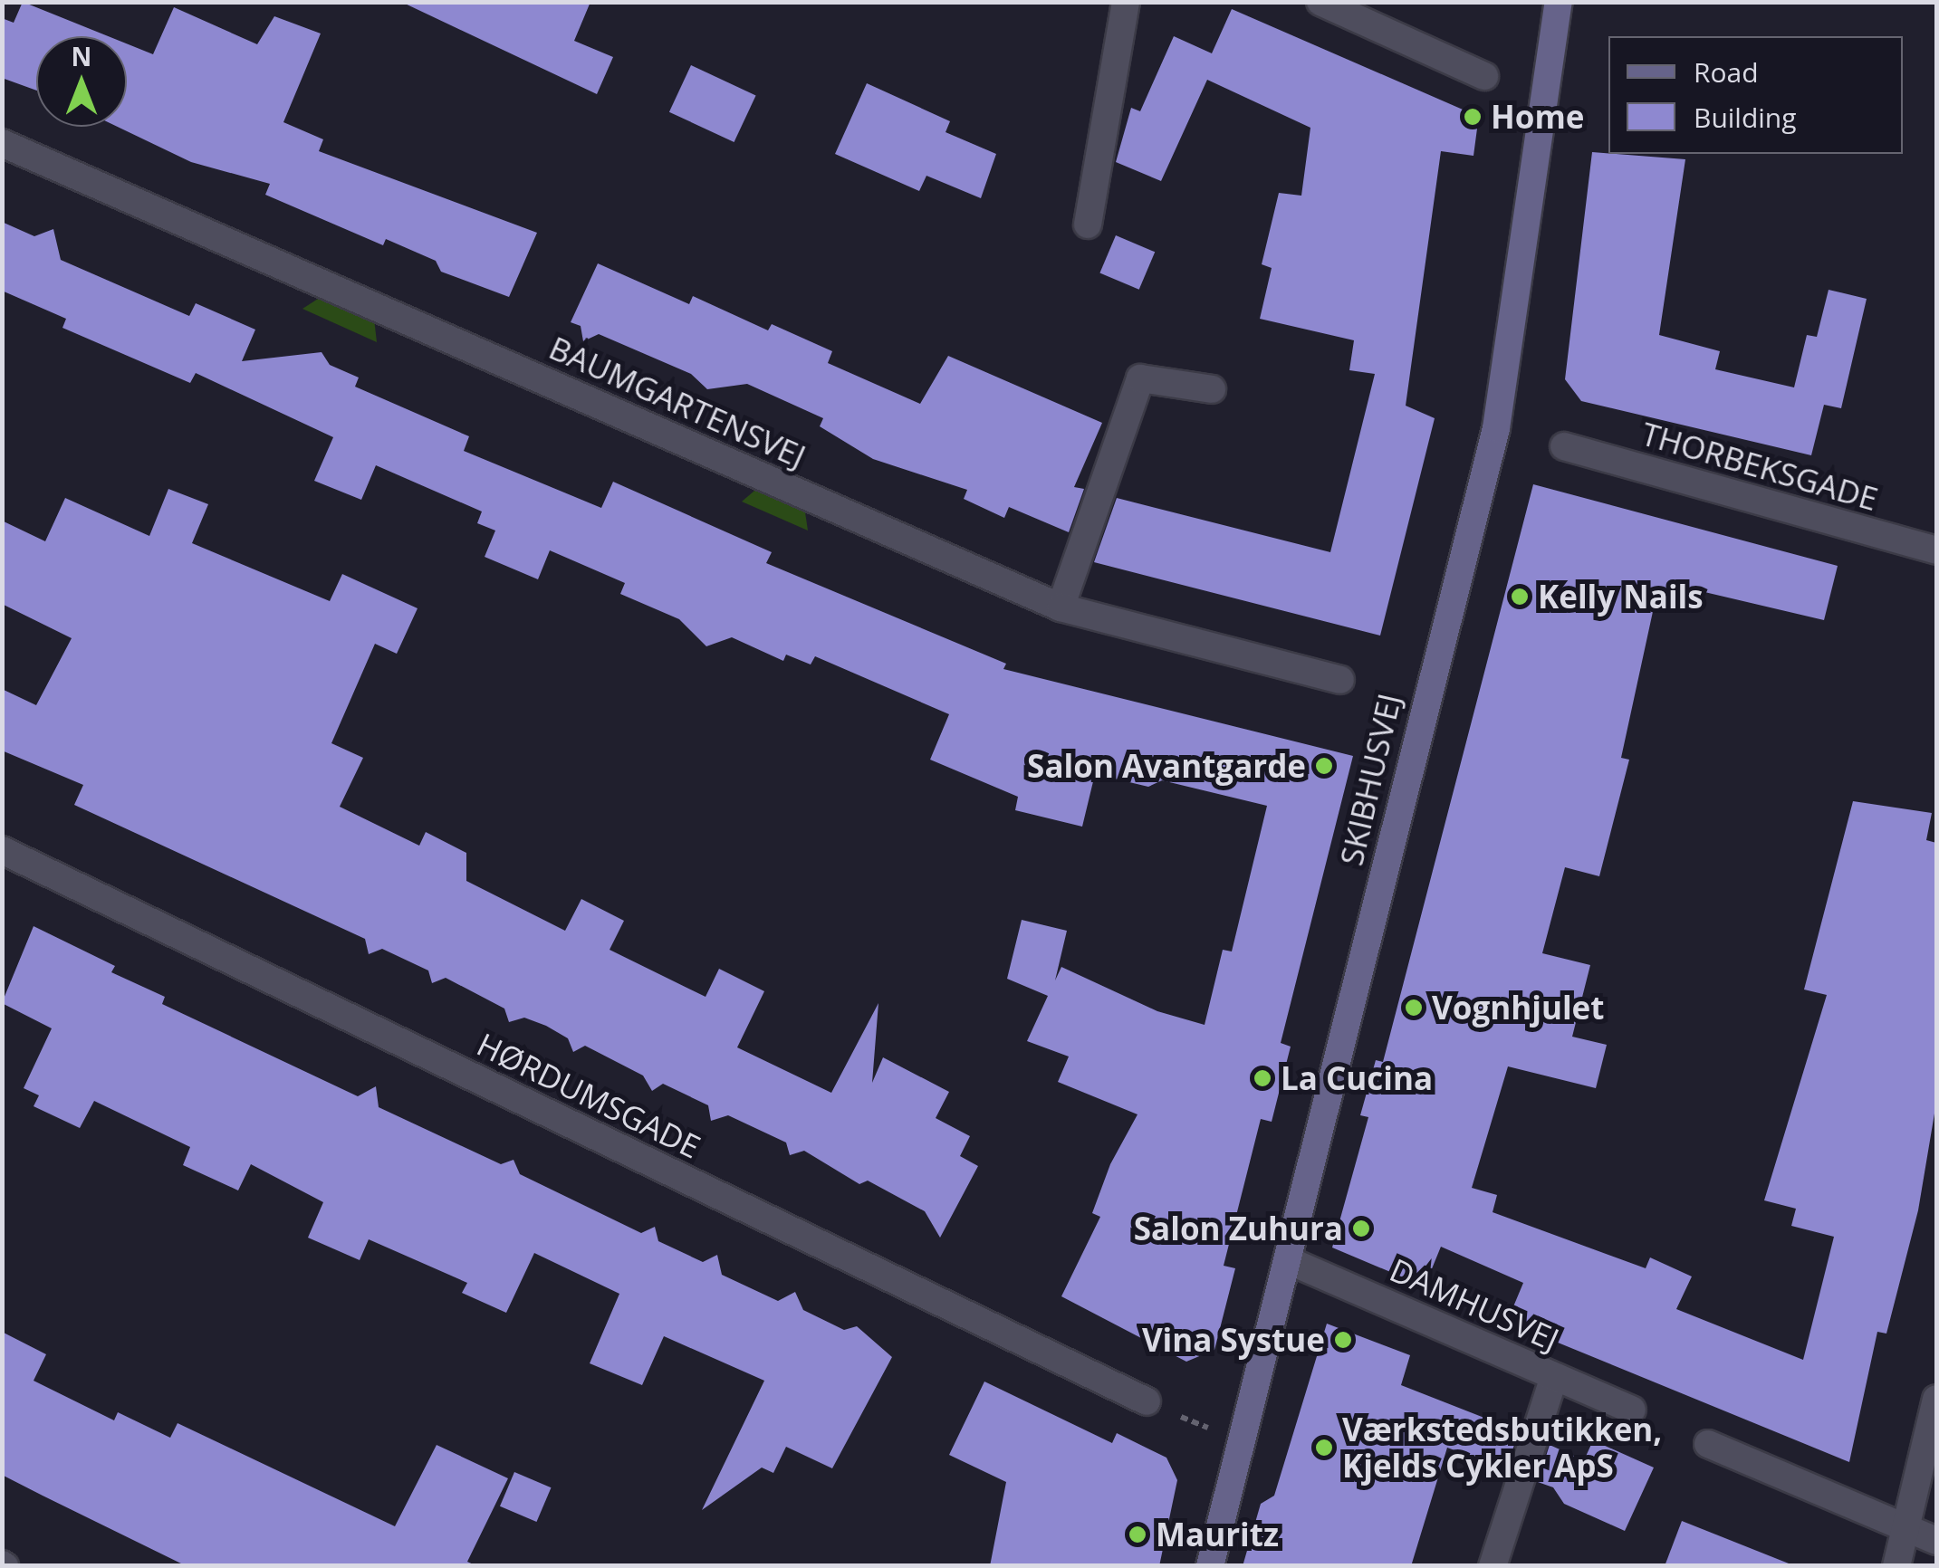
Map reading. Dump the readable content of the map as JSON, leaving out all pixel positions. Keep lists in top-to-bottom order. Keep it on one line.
{"streets":{"street":["BAUMGARTENSVEJ","THORBEKSGADE","SKIBHUSVEJ","HØRDUMSGADE","DAMHUSVEJ"]},"crossings":[["SKIBHUSVEJ","DAMHUSVEJ"]],"places":["Home","Kelly Nails","Salon Avantgarde","Vognhjulet","La Cucina","Salon Zuhura","Vina Systue","Værkstedsbutikken, Kjelds Cykler ApS","Mauritz"],"legend":["Road","Building"],"north":"top"}
